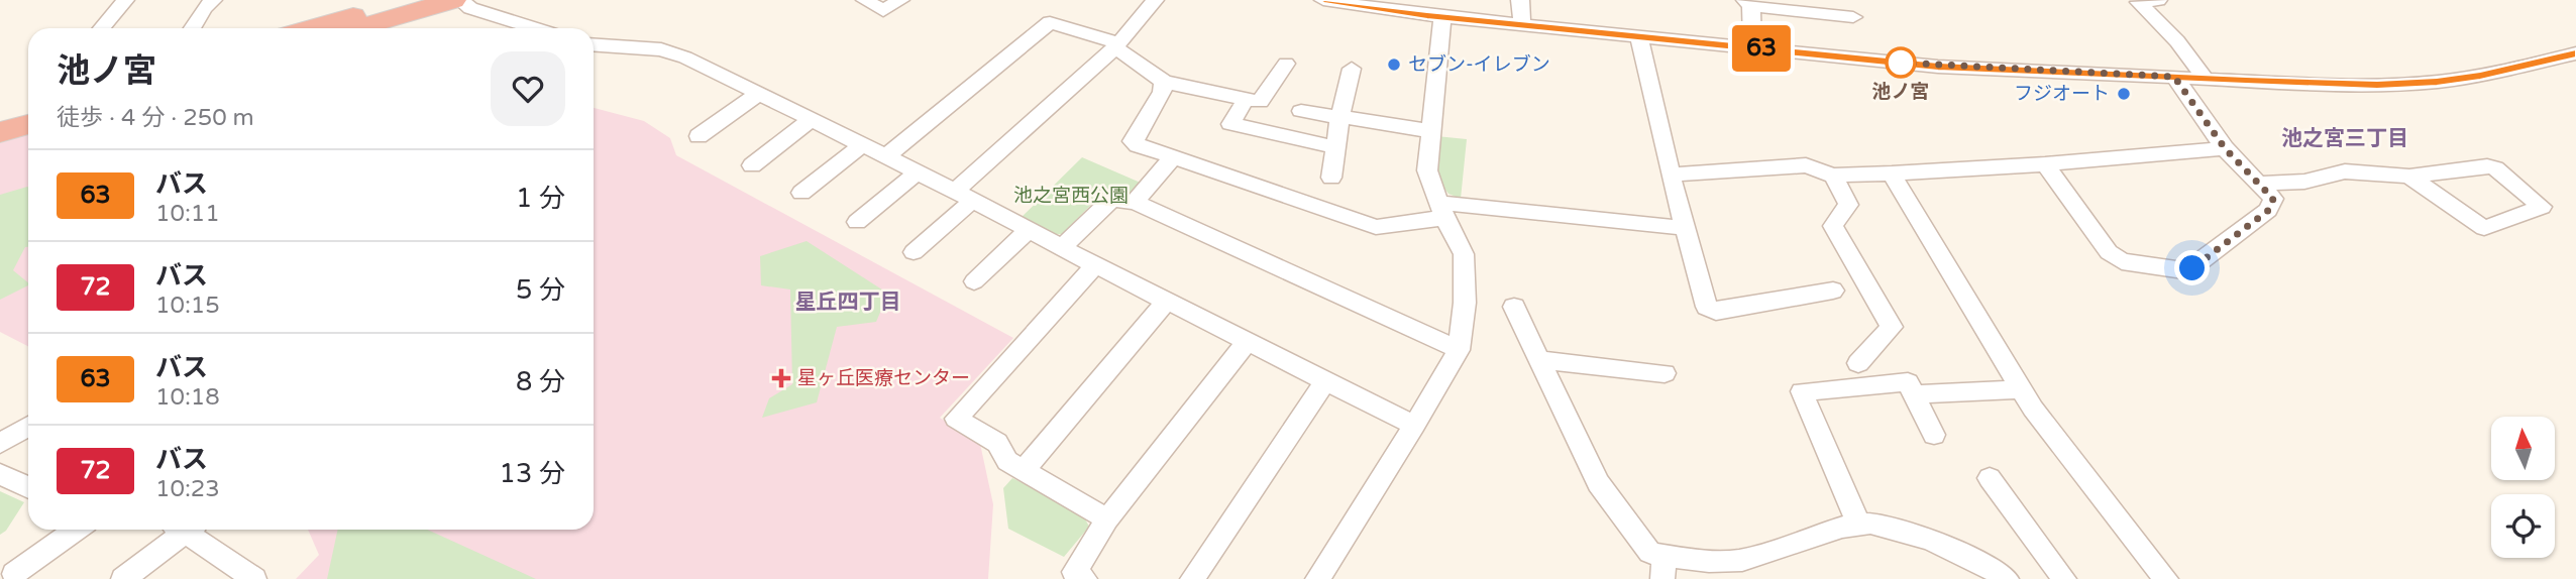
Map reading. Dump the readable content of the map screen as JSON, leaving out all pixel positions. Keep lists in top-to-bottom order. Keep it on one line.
{"districts":["池之宮三丁目","星丘四丁目"],"parks":["池之宮西公園"],"places":{"other":["池ノ宮","セブン-イレブン","フジオート"],"health":["星ヶ丘医療センター"]},"lines":["bus line 63"],"north":"top","page":{"on_map":"63","heading":["池ノ宮","徒歩 · 4 分 · 250 m"],"list":[{"mark":"63","name":"バス","note":"10:11","value":"1 分"},{"mark":"72","name":"バス","note":"10:15","value":"5 分"},{"mark":"63","name":"バス","note":"10:18","value":"8 分"},{"mark":"72","name":"バス","note":"10:23","value":"13 分"}]}}
